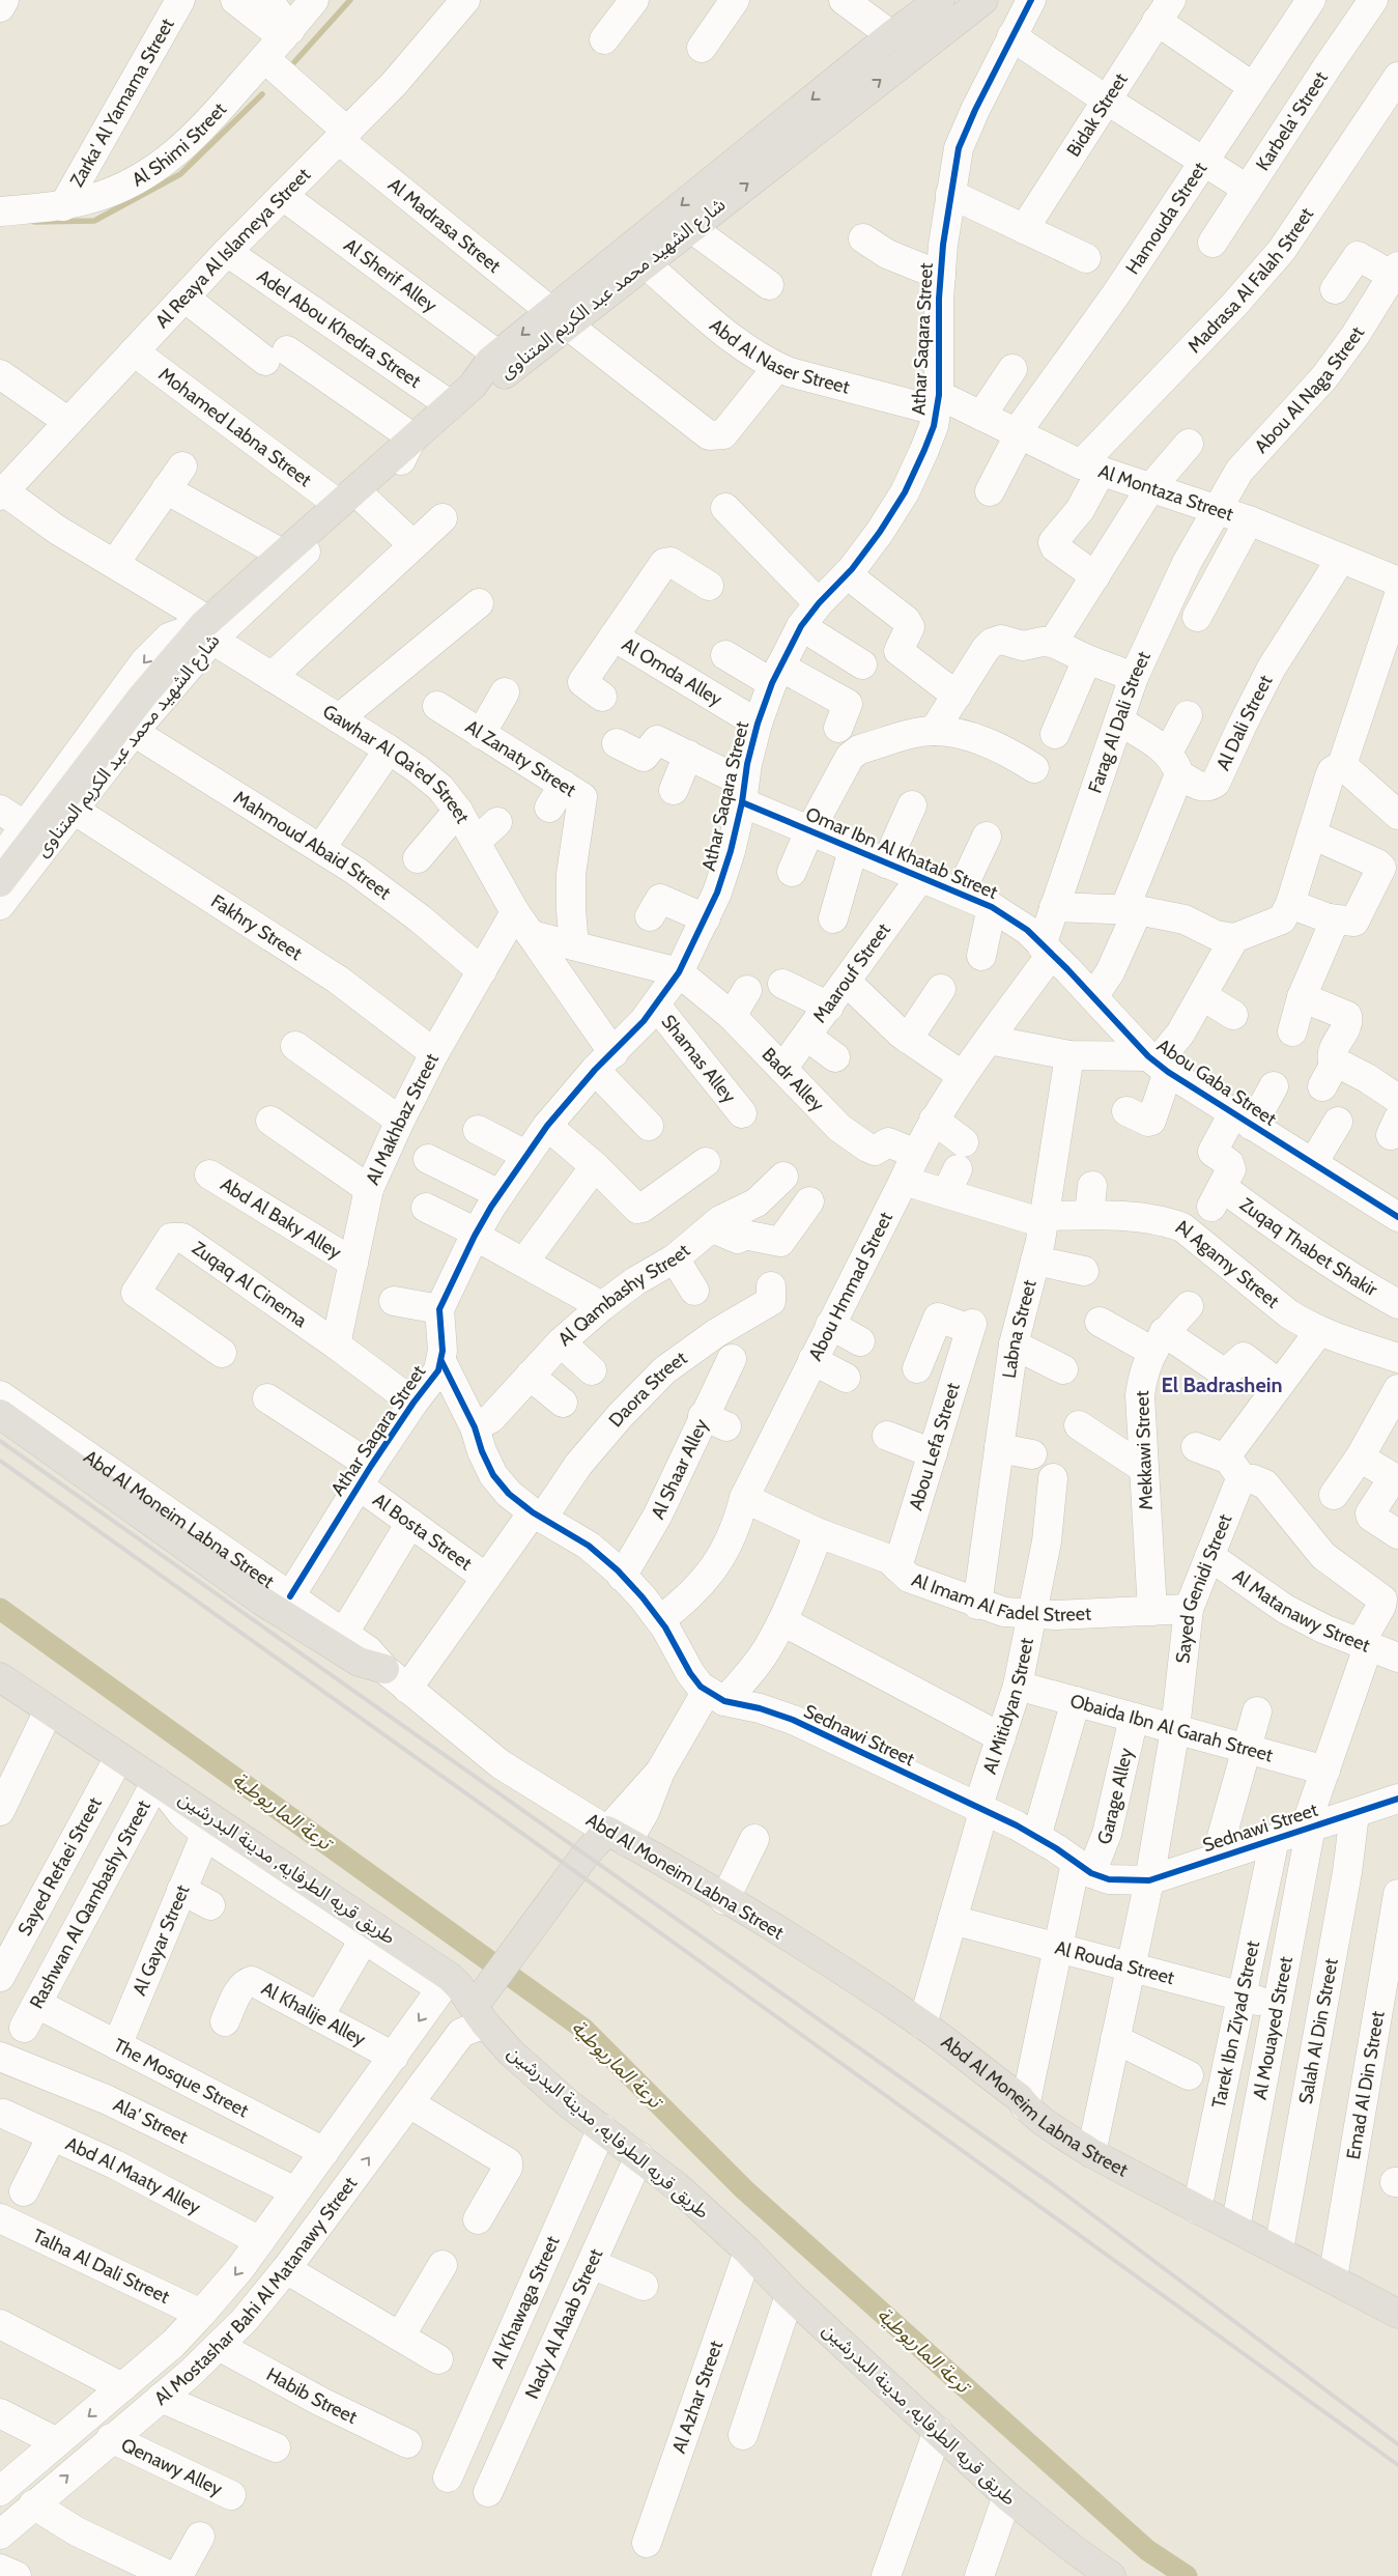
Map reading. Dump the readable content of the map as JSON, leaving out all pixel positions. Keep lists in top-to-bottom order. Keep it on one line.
{"streets":{"main road":["شارع الشهيد محمد عبد الكريم المتناوى","Abd Al Moneim Labna Street","طريق قريه الطرفايه, مدينة البدرشين"],"street":["Zarka' Al Yamama Street","Bidak Street","Karbela' Street","Al Shimi Street","Hamouda Street","Al Madrasa Street","Al Reaya Al Islameya Street","Al Sherif Alley","Madrasa Al Falah Street","Adel Abou Khedra Street","Athar Saqara Street","Abd Al Naser Street","Abou Al Naga Street","Mohamed Labna Street","Al Montaza Street","Al Omda Alley","Al Dali Street","Farag Al Dali Street","Al Zanaty Street","Gawhar Al Qa'ed Street","Mahmoud Abaid Street","Omar Ibn Al Khatab Street","Fakhry Street","Maarouf Street","Shamas Alley","Badr Alley","Abou Gaba Street","Al Makhbaz Street","Abd Al Baky Alley","Zuqaq Thabet Shakir","Al Agamy Street","Zuqaq Al Cinema","Abou Hmmad Street","Al Qambashy Street","Labna Street","Daora Street","Abou Lefa Street","Mekkawi Street","Al Shaar Alley","Al Bosta Street","Sayed Genidi Street","Al Imam Al Fadel Street","Al Matanawy Street","Al Mitidyan Street","Obaida Ibn Al Garah Street","Sednawi Street","Garage Alley","Sayed Refaei Street","Rashwan Al Qambashy Street","Al Gayar Street","Al Rouda Street","Al Khalije Alley","Tarek Ibn Ziyad Street","Al Mouayed Street","Salah Al Din Street","The Mosque Street","Emad Al Din Street","Ala' Street","Abd Al Maaty Alley","Talha Al Dali Street","Al Mostashar Bahi Al Matanawy Street","Al Khawaga Street","Nady Al Alaab Street","Habib Street","Al Azhar Street","Qenawy Alley"]},"crossings":[["Zarka' Al Yamama Street","Al Shimi Street"],["Al Shimi Street","Al Madrasa Street"],["Hamouda Street","Al Montaza Street"],["Al Madrasa Street","Al Reaya Al Islameya Street"],["Al Madrasa Street","شارع الشهيد محمد عبد الكريم المتناوى"],["Al Madrasa Street","Abd Al Naser Street"],["Al Reaya Al Islameya Street","Al Sherif Alley"],["Al Reaya Al Islameya Street","Adel Abou Khedra Street"],["Al Reaya Al Islameya Street","Mohamed Labna Street"],["Al Reaya Al Islameya Street","Gawhar Al Qa'ed Street"],["Al Sherif Alley","شارع الشهيد محمد عبد الكريم المتناوى"],["Madrasa Al Falah Street","Al Montaza Street"],["شارع الشهيد محمد عبد الكريم المتناوى","Abd Al Naser Street"],["شارع الشهيد محمد عبد الكريم المتناوى","Mohamed Labna Street"],["شارع الشهيد محمد عبد الكريم المتناوى","Gawhar Al Qa'ed Street"],["شارع الشهيد محمد عبد الكريم المتناوى","Mahmoud Abaid Street"],["شارع الشهيد محمد عبد الكريم المتناوى","Fakhry Street"],["Athar Saqara Street","Abd Al Naser Street"],["Athar Saqara Street","Al Montaza Street"],["Athar Saqara Street","Al Omda Alley"],["Athar Saqara Street","Gawhar Al Qa'ed Street"],["Athar Saqara Street","Omar Ibn Al Khatab Street"],["Athar Saqara Street","Shamas Alley"],["Athar Saqara Street","Badr Alley"],["Athar Saqara Street","Zuqaq Al Cinema"],["Athar Saqara Street","Abd Al Moneim Labna Street"],["Athar Saqara Street","Al Bosta Street"],["Abd Al Naser Street","Al Montaza Street"],["Abou Al Naga Street","Al Montaza Street"],["Abou Al Naga Street","Farag Al Dali Street"],["Al Montaza Street","Al Dali Street"],["Al Montaza Street","Farag Al Dali Street"],["Al Dali Street","Farag Al Dali Street"],["Farag Al Dali Street","Omar Ibn Al Khatab Street"],["Farag Al Dali Street","Abou Gaba Street"],["Farag Al Dali Street","Abou Hmmad Street"],["Gawhar Al Qa'ed Street","Al Makhbaz Street"],["Mahmoud Abaid Street","Al Makhbaz Street"],["Omar Ibn Al Khatab Street","Maarouf Street"],["Omar Ibn Al Khatab Street","Abou Gaba Street"],["Omar Ibn Al Khatab Street","Abou Hmmad Street"],["Fakhry Street","Al Makhbaz Street"],["Maarouf Street","Badr Alley"],["Badr Alley","Abou Hmmad Street"],["Abou Gaba Street","Zuqaq Thabet Shakir"],["Abou Gaba Street","Abou Hmmad Street"],["Abou Gaba Street","Labna Street"],["Al Makhbaz Street","Abd Al Baky Alley"],["Al Makhbaz Street","Zuqaq Al Cinema"],["Al Agamy Street","Abou Hmmad Street"],["Al Agamy Street","Labna Street"],["Al Agamy Street","Sayed Genidi Street"],["Abou Hmmad Street","Al Imam Al Fadel Street"],["Labna Street","Al Imam Al Fadel Street"],["Daora Street","Abd Al Moneim Labna Street"],["Daora Street","Al Bosta Street"],["Abou Lefa Street","Al Imam Al Fadel Street"],["Mekkawi Street","Al Imam Al Fadel Street"],["Abd Al Moneim Labna Street","Sayed Genidi Street"],["Abd Al Moneim Labna Street","Al Mitidyan Street"],["Abd Al Moneim Labna Street","Garage Alley"],["Abd Al Moneim Labna Street","Tarek Ibn Ziyad Street"],["Abd Al Moneim Labna Street","Al Mouayed Street"],["Abd Al Moneim Labna Street","Salah Al Din Street"],["Abd Al Moneim Labna Street","Emad Al Din Street"],["Sayed Genidi Street","Al Imam Al Fadel Street"],["Sayed Genidi Street","Al Matanawy Street"],["Sayed Genidi Street","Obaida Ibn Al Garah Street"],["Sayed Genidi Street","Sednawi Street"],["Sayed Genidi Street","Al Rouda Street"],["Sayed Genidi Street","Al Mouayed Street"],["Al Imam Al Fadel Street","Al Mitidyan Street"],["Al Matanawy Street","Al Mouayed Street"],["Al Mitidyan Street","Obaida Ibn Al Garah Street"],["Al Mitidyan Street","Sednawi Street"],["Al Mitidyan Street","Al Rouda Street"],["Obaida Ibn Al Garah Street","Garage Alley"],["Obaida Ibn Al Garah Street","Al Mouayed Street"],["Sednawi Street","Garage Alley"],["Sednawi Street","Tarek Ibn Ziyad Street"],["Sednawi Street","Al Mouayed Street"],["Sednawi Street","Salah Al Din Street"],["Garage Alley","Al Rouda Street"],["Sayed Refaei Street","طريق قريه الطرفايه, مدينة البدرشين"],["طريق قريه الطرفايه, مدينة البدرشين","Rashwan Al Qambashy Street"],["طريق قريه الطرفايه, مدينة البدرشين","Al Mostashar Bahi Al Matanawy Street"],["طريق قريه الطرفايه, مدينة البدرشين","Al Khawaga Street"],["طريق قريه الطرفايه, مدينة البدرشين","Nady Al Alaab Street"],["طريق قريه الطرفايه, مدينة البدرشين","Al Azhar Street"],["Rashwan Al Qambashy Street","The Mosque Street"],["Al Gayar Street","The Mosque Street"],["Al Rouda Street","Tarek Ibn Ziyad Street"],["Al Rouda Street","Al Mouayed Street"],["Al Khalije Alley","Al Mostashar Bahi Al Matanawy Street"],["The Mosque Street","Al Mostashar Bahi Al Matanawy Street"],["Ala' Street","Al Mostashar Bahi Al Matanawy Street"],["Abd Al Maaty Alley","Al Mostashar Bahi Al Matanawy Street"],["Talha Al Dali Street","Al Mostashar Bahi Al Matanawy Street"],["Al Mostashar Bahi Al Matanawy Street","Habib Street"],["Al Mostashar Bahi Al Matanawy Street","Qenawy Alley"]],"districts":["El Badrashein"],"water":["ترعة الماريوطية"]}
